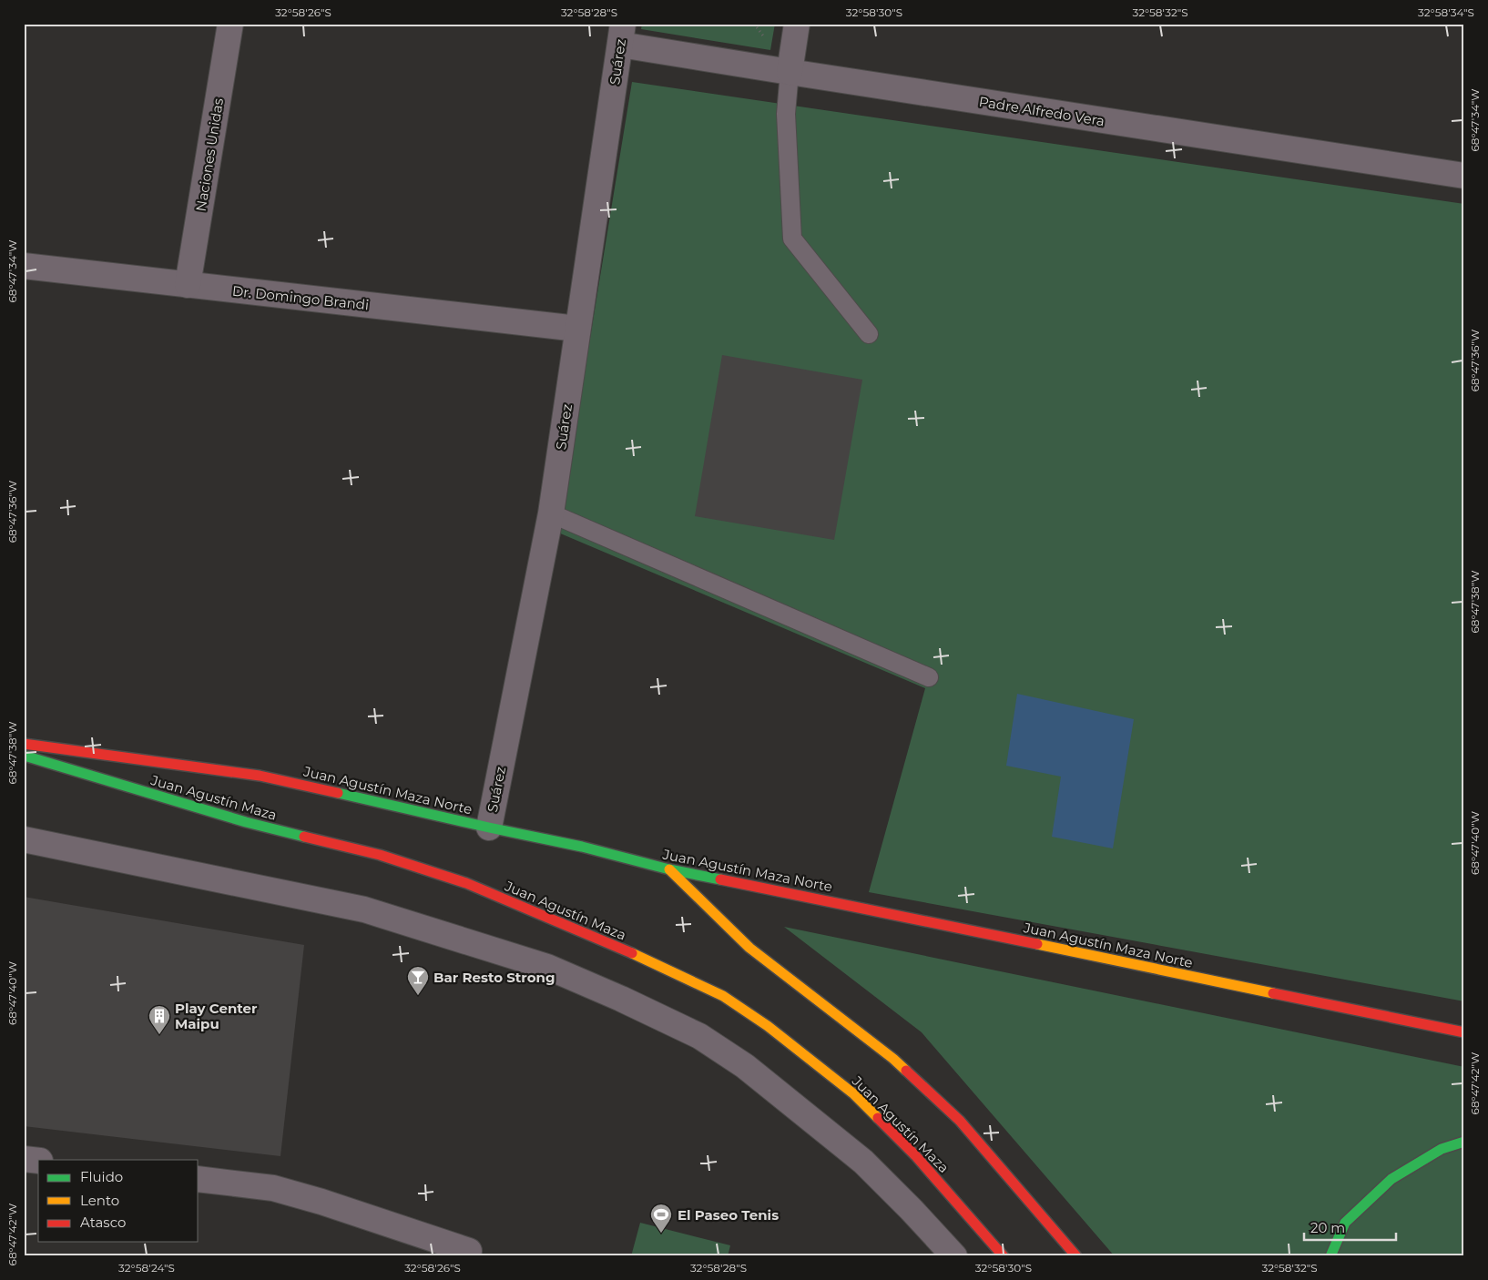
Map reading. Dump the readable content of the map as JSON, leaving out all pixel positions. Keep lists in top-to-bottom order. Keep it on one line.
{"streets":{"main road":["Juan Agustín Maza Norte","Juan Agustín Maza"],"street":["Suárez","Padre Alfredo Vera","Naciones Unidas","Dr. Domingo Brandi"]},"crossings":[["Suárez","Padre Alfredo Vera"],["Suárez","Dr. Domingo Brandi"],["Suárez","Juan Agustín Maza Norte"],["Naciones Unidas","Dr. Domingo Brandi"]],"places":{"bar":["Bar Resto Strong"],"building":["Play Center Maipu"],"sports":["El Paseo Tenis"]},"legend":["Fluido","Lento","Atasco"],"scale_bar":"20 m","coordinates":["32°58'26\"S","32°58'28\"S","32°58'30\"S","32°58'32\"S","32°58'34\"S","68°47'34\"W","68°47'36\"W","68°47'38\"W","68°47'40\"W","68°47'42\"W","32°58'24\"S"]}
